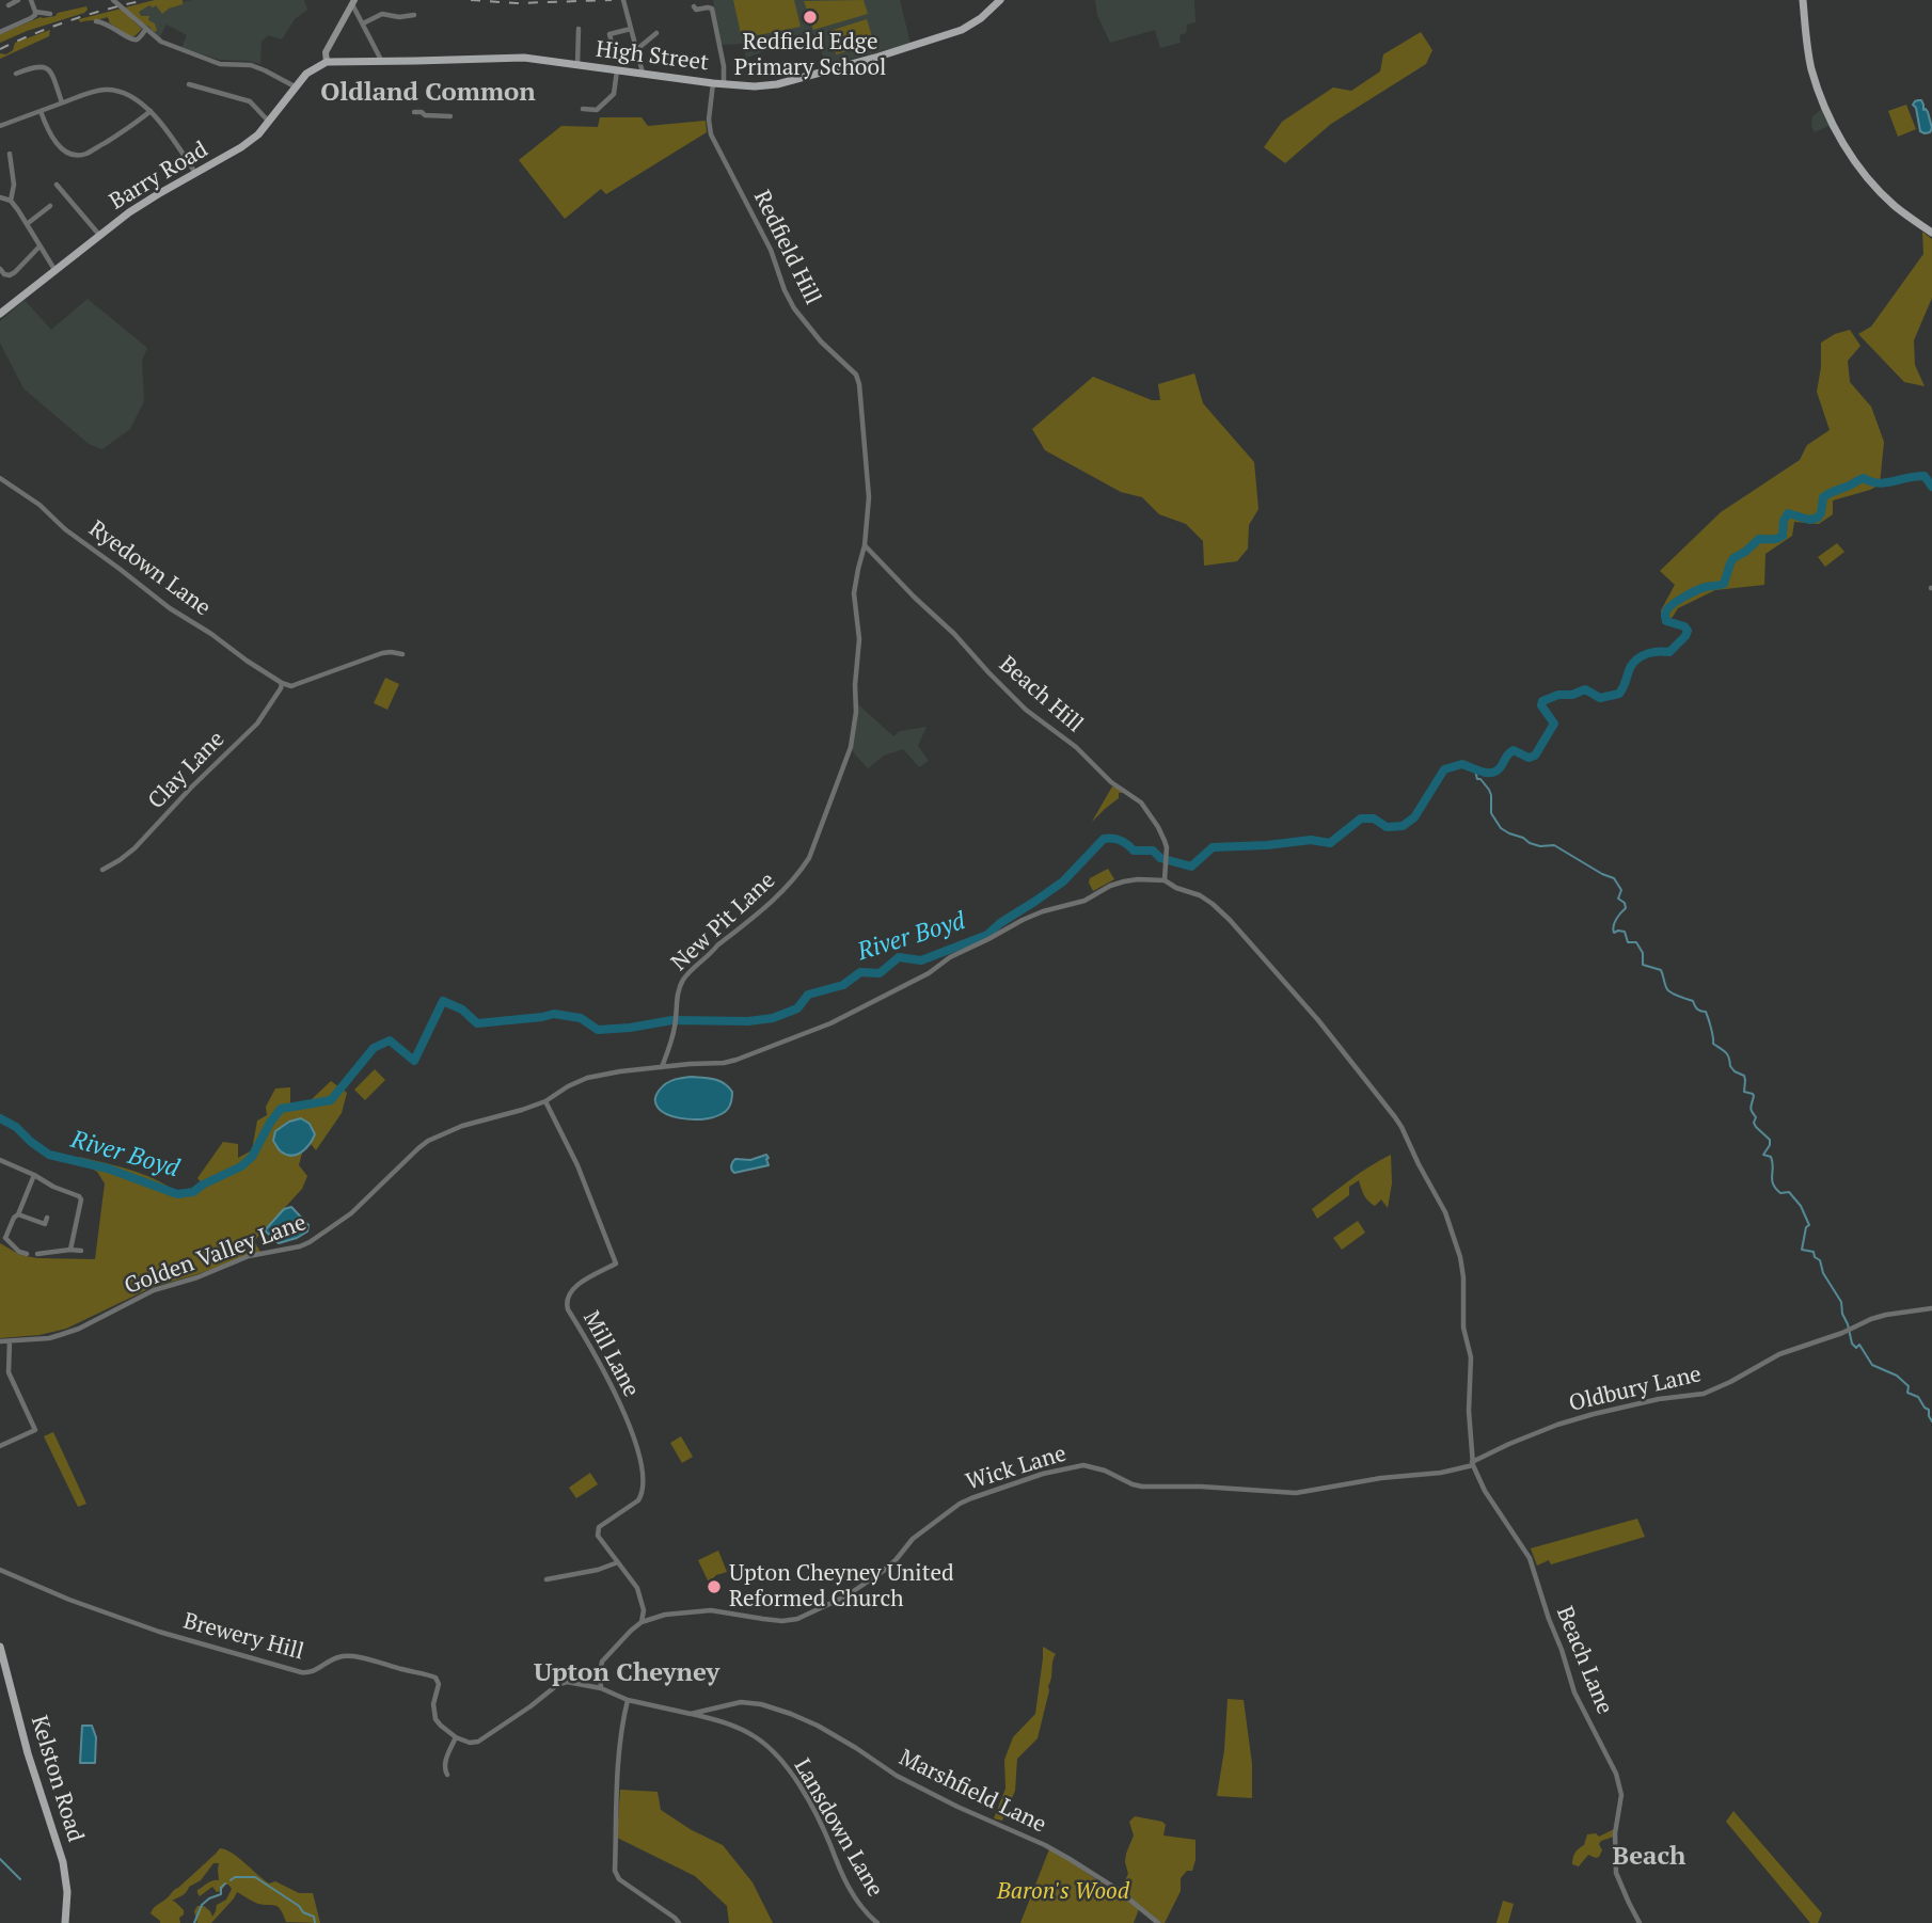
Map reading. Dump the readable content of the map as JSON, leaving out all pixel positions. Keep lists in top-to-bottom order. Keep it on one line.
{"streets":{"main road":["High Street","Barry Road","Kelston Road"],"street":["Redfield Hill","Ryedown Lane","Beach Hill","Clay Lane","New Pit Lane","Golden Valley Lane","Mill Lane","Oldbury Lane","Wick Lane","Brewery Hill","Beach Lane","Marshfield Lane","Lansdown Lane"]},"crossings":[["High Street","Barry Road"],["High Street","Redfield Hill"],["Redfield Hill","Beach Hill"],["Redfield Hill","New Pit Lane"],["Ryedown Lane","Clay Lane"],["Beach Hill","New Pit Lane"],["Beach Hill","Golden Valley Lane"],["New Pit Lane","Golden Valley Lane"],["Golden Valley Lane","Mill Lane"],["Mill Lane","Wick Lane"],["Oldbury Lane","Wick Lane"],["Oldbury Lane","Beach Lane"],["Wick Lane","Beach Lane"],["Marshfield Lane","Lansdown Lane"]],"districts":["Oldland Common","Upton Cheyney","Beach"],"water":["River Boyd"],"parks":["Baron's Wood"],"places":["Redfield Edge Primary School","Upton Cheyney United Reformed Church"]}
